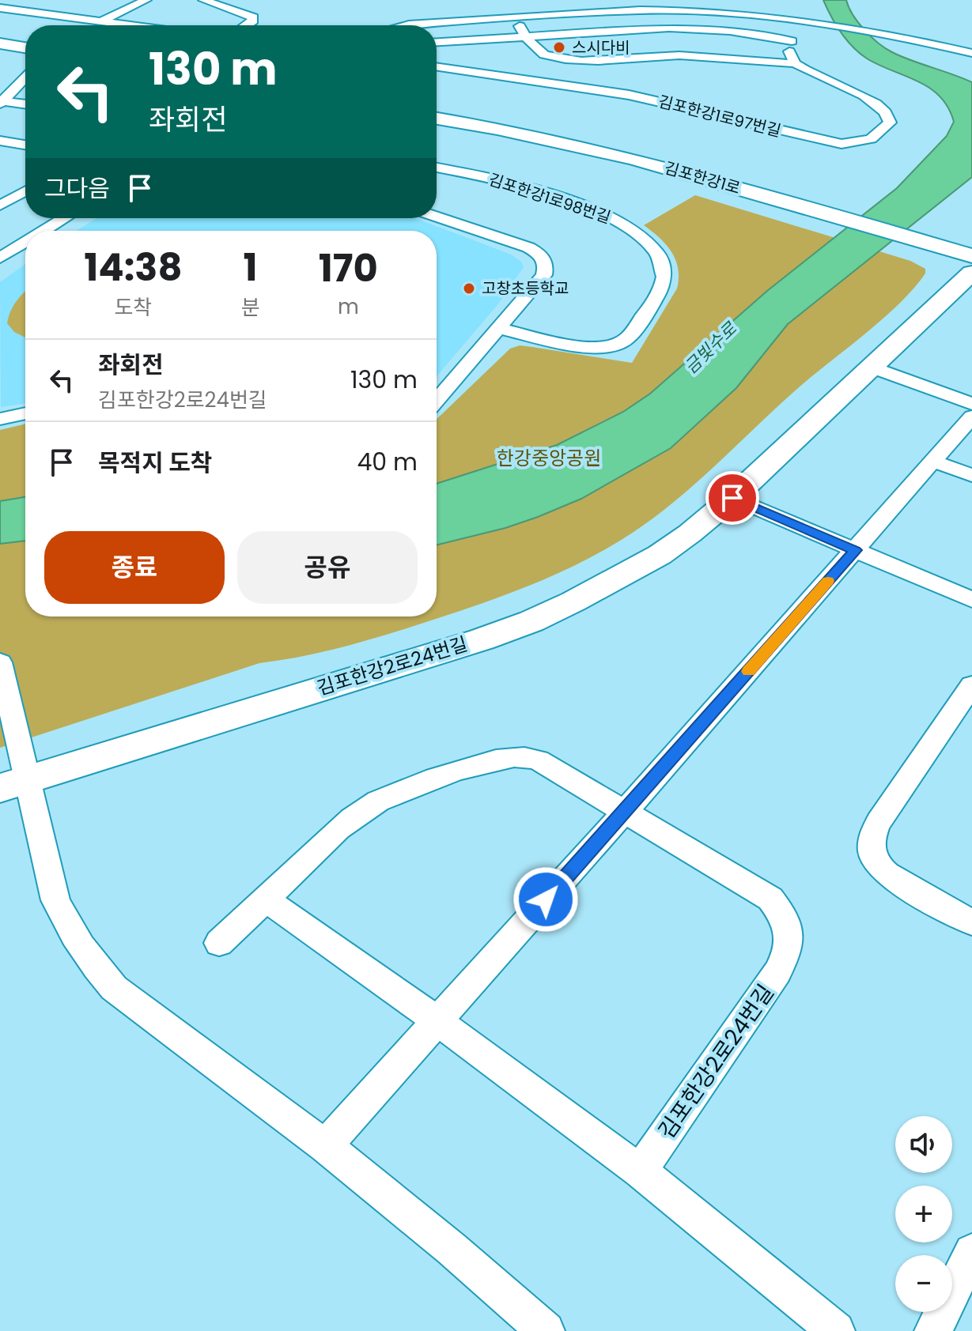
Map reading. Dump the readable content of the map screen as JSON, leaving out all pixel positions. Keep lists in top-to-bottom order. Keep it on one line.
{"streets":{"street":["김포한강1로97번길","김포한강1로","김포한강1로98번길","김포한강2로24번길"]},"water":["금빛수로"],"parks":["한강중앙공원"],"places":["스시다비","고창초등학교"],"page":{"turn":["130 m","좌회전"],"then":"그다음","eta":["14:38","도착","1","분","170","m"],"list":[{"name":"좌회전","note":"김포한강2로24번길","value":"130 m"},{"name":"목적지 도착","value":"40 m"}],"buttons":["종료","공유"],"map_buttons":["+","−"]}}
